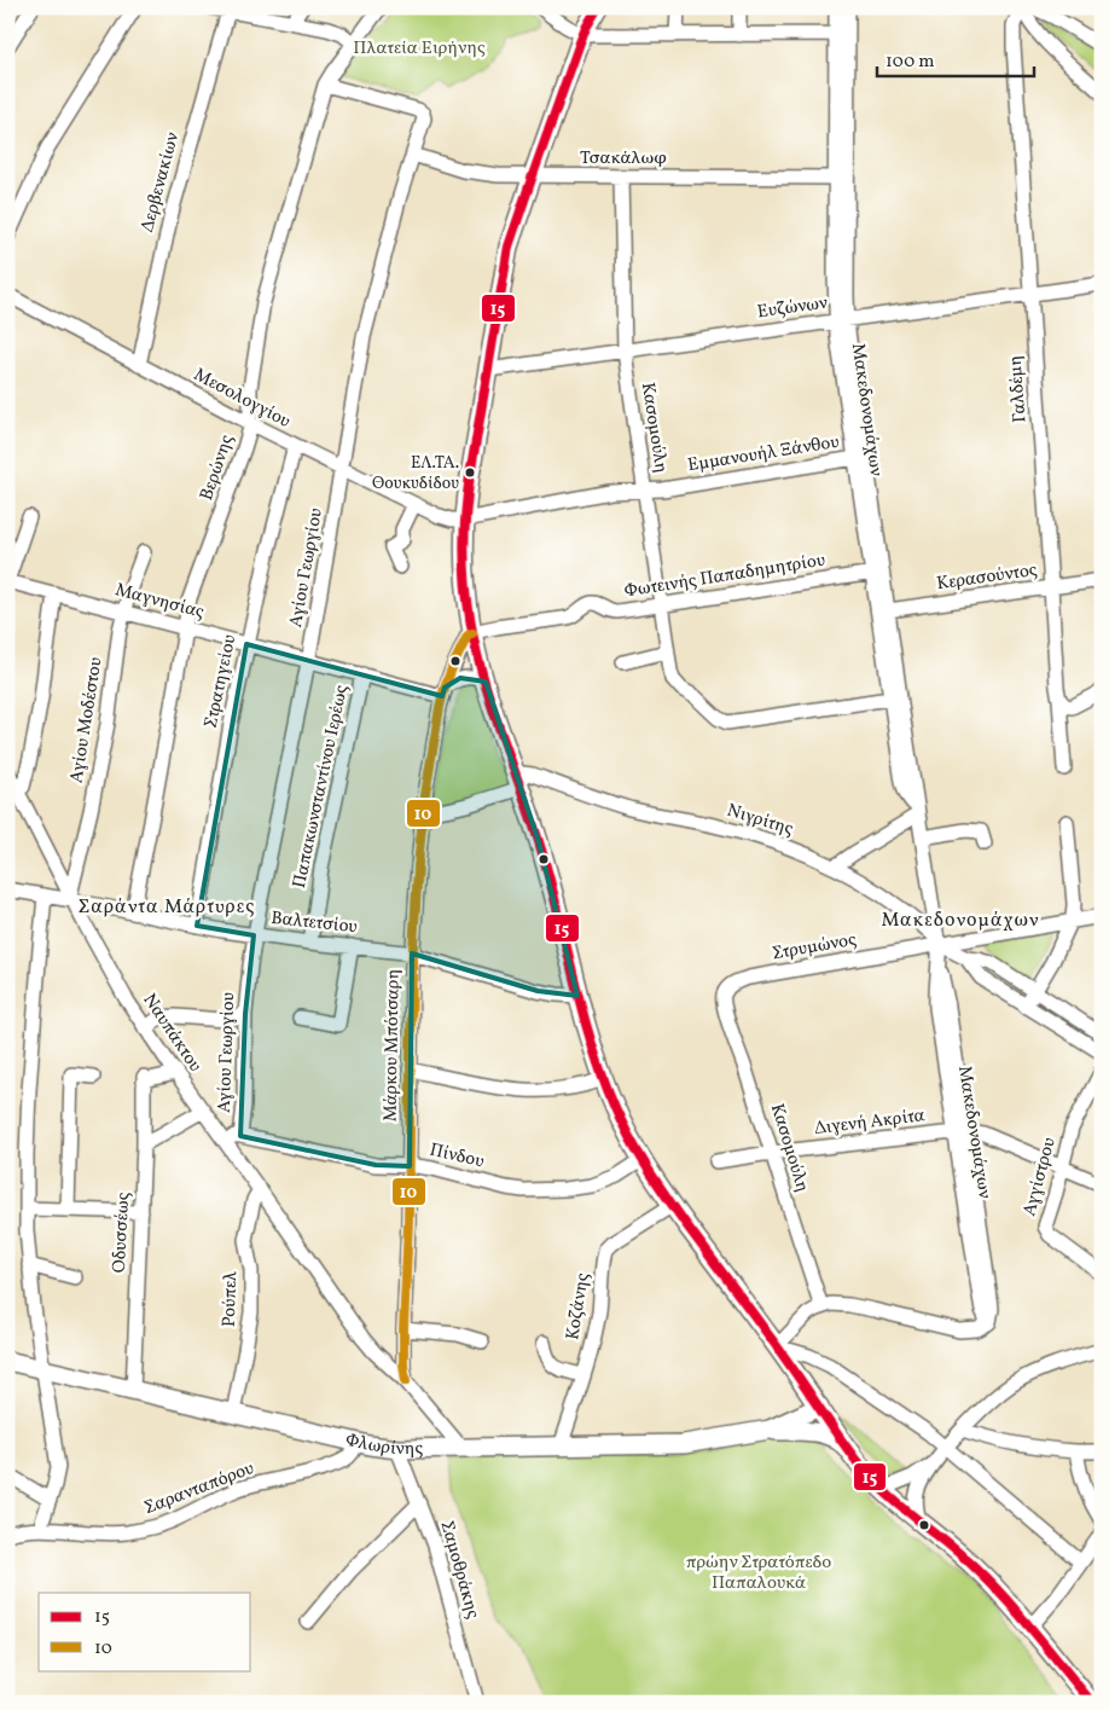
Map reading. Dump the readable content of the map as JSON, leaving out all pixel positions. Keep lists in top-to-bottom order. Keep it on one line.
{"streets":{"main road":["Φλωρίνης"],"street":["Τσακάλωφ","Δερβενακίων","Ευζώνων","Γαλδέμη","Μεσολογγίου","Μακεδονομάχων","Κασομούλη","Εμμανουήλ Ξάνθου","Βερώνης","Αγίου Γεωργίου","Φωτεινής Παπαδημητρίου","Κερασούντος","Μαγνησίας","Στρατηγείου","Αγίου Μοδέστου","Παπακωνσταντίνου Ιερέως","Νιγρίτης","Βαλτετσίου","Στρυμώνος","Ναυπάκτου","Μάρκου Μπότσαρη","Διγενή Ακρίτα","Πίνδου","Αγγίστρου","Οδυσσέως","Ρούπελ","Κοζάνης","Σαρανταπόρου","Σαμοθράκης"]},"crossings":[["Τσακάλωφ","Μακεδονομάχων"],["Τσακάλωφ","Κασομούλη"],["Τσακάλωφ","Αγίου Γεωργίου"],["Δερβενακίων","Μεσολογγίου"],["Ευζώνων","Γαλδέμη"],["Ευζώνων","Μακεδονομάχων"],["Ευζώνων","Κασομούλη"],["Γαλδέμη","Κερασούντος"],["Μεσολογγίου","Εμμανουήλ Ξάνθου"],["Μεσολογγίου","Βερώνης"],["Μεσολογγίου","Αγίου Γεωργίου"],["Μεσολογγίου","Στρατηγείου"],["Μακεδονομάχων","Κασομούλη"],["Μακεδονομάχων","Εμμανουήλ Ξάνθου"],["Μακεδονομάχων","Φωτεινής Παπαδημητρίου"],["Μακεδονομάχων","Κερασούντος"],["Μακεδονομάχων","Νιγρίτης"],["Μακεδονομάχων","Στρυμώνος"],["Μακεδονομάχων","Διγενή Ακρίτα"],["Κασομούλη","Εμμανουήλ Ξάνθου"],["Κασομούλη","Φωτεινής Παπαδημητρίου"],["Κασομούλη","Στρυμώνος"],["Κασομούλη","Διγενή Ακρίτα"],["Βερώνης","Αγίου Γεωργίου"],["Βερώνης","Μαγνησίας"],["Βερώνης","Βαλτετσίου"],["Αγίου Γεωργίου","Μαγνησίας"],["Αγίου Γεωργίου","Βαλτετσίου"],["Αγίου Γεωργίου","Πίνδου"],["Φωτεινής Παπαδημητρίου","Μάρκου Μπότσαρη"],["Μαγνησίας","Στρατηγείου"],["Μαγνησίας","Αγίου Μοδέστου"],["Μαγνησίας","Παπακωνσταντίνου Ιερέως"],["Μαγνησίας","Μάρκου Μπότσαρη"],["Στρατηγείου","Βαλτετσίου"],["Αγίου Μοδέστου","Βαλτετσίου"],["Αγίου Μοδέστου","Ναυπάκτου"],["Παπακωνσταντίνου Ιερέως","Βαλτετσίου"],["Νιγρίτης","Στρυμώνος"],["Βαλτετσίου","Ναυπάκτου"],["Βαλτετσίου","Μάρκου Μπότσαρη"],["Ναυπάκτου","Μάρκου Μπότσαρη"],["Ναυπάκτου","Πίνδου"],["Ναυπάκτου","Οδυσσέως"],["Ναυπάκτου","Ρούπελ"],["Μάρκου Μπότσαρη","Πίνδου"],["Οδυσσέως","Φλωρίνης"],["Ρούπελ","Φλωρίνης"],["Κοζάνης","Φλωρίνης"],["Φλωρίνης","Σαρανταπόρου"],["Φλωρίνης","Σαμοθράκης"]],"districts":["Σαράντα Μάρτυρες","Μακεδονομάχων"],"parks":["Πλατεία Ειρήνης","πρώην Στρατόπεδο Παπαλουκά"],"places":["ΕΛ.ΤΑ. Θουκυδίδου"],"lines":["transit line 15","transit line 10"],"legend":["15","10"],"scale_bar":"100 m"}
